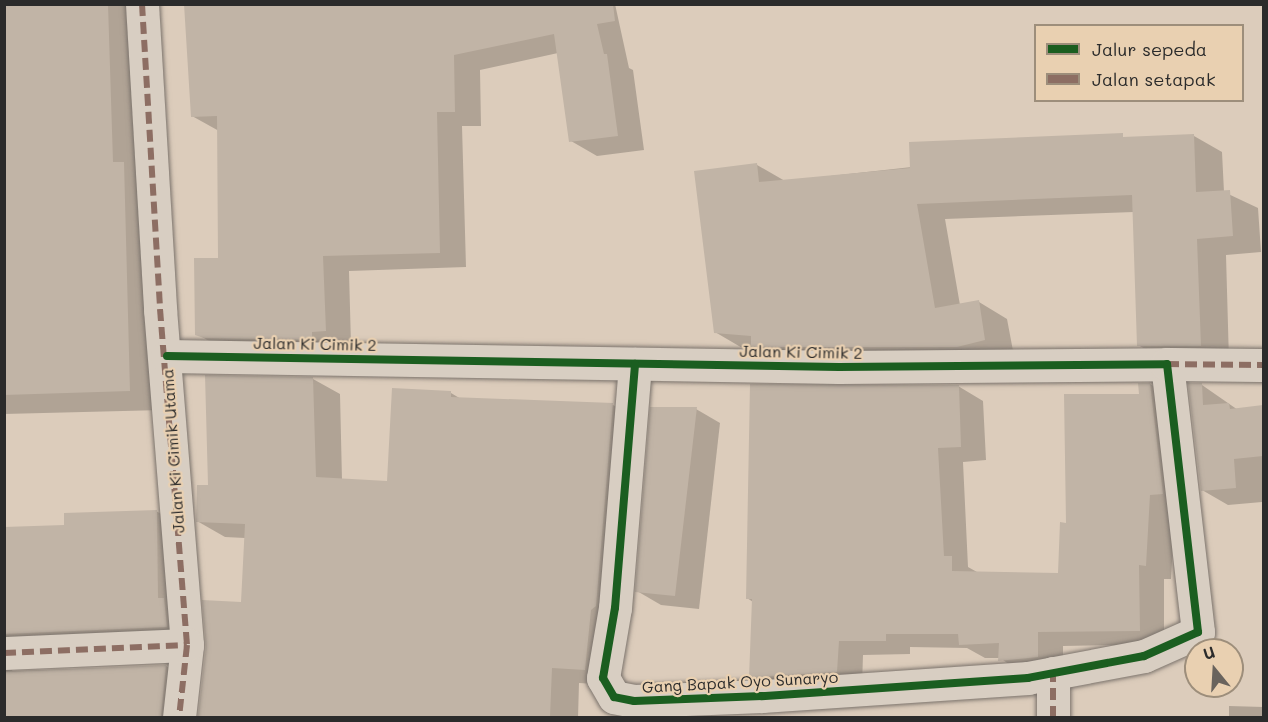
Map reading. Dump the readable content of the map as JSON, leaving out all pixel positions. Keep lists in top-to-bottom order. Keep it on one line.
{"streets":{"street":["Jalan Ki Cimik 2","Jalan Ki Cimik Utama","Gang Bapak Oyo Sunaryo"]},"crossings":[["Jalan Ki Cimik 2","Jalan Ki Cimik Utama"],["Jalan Ki Cimik 2","Gang Bapak Oyo Sunaryo"]],"legend":["Jalur sepeda","Jalan setapak"],"north":"top"}
